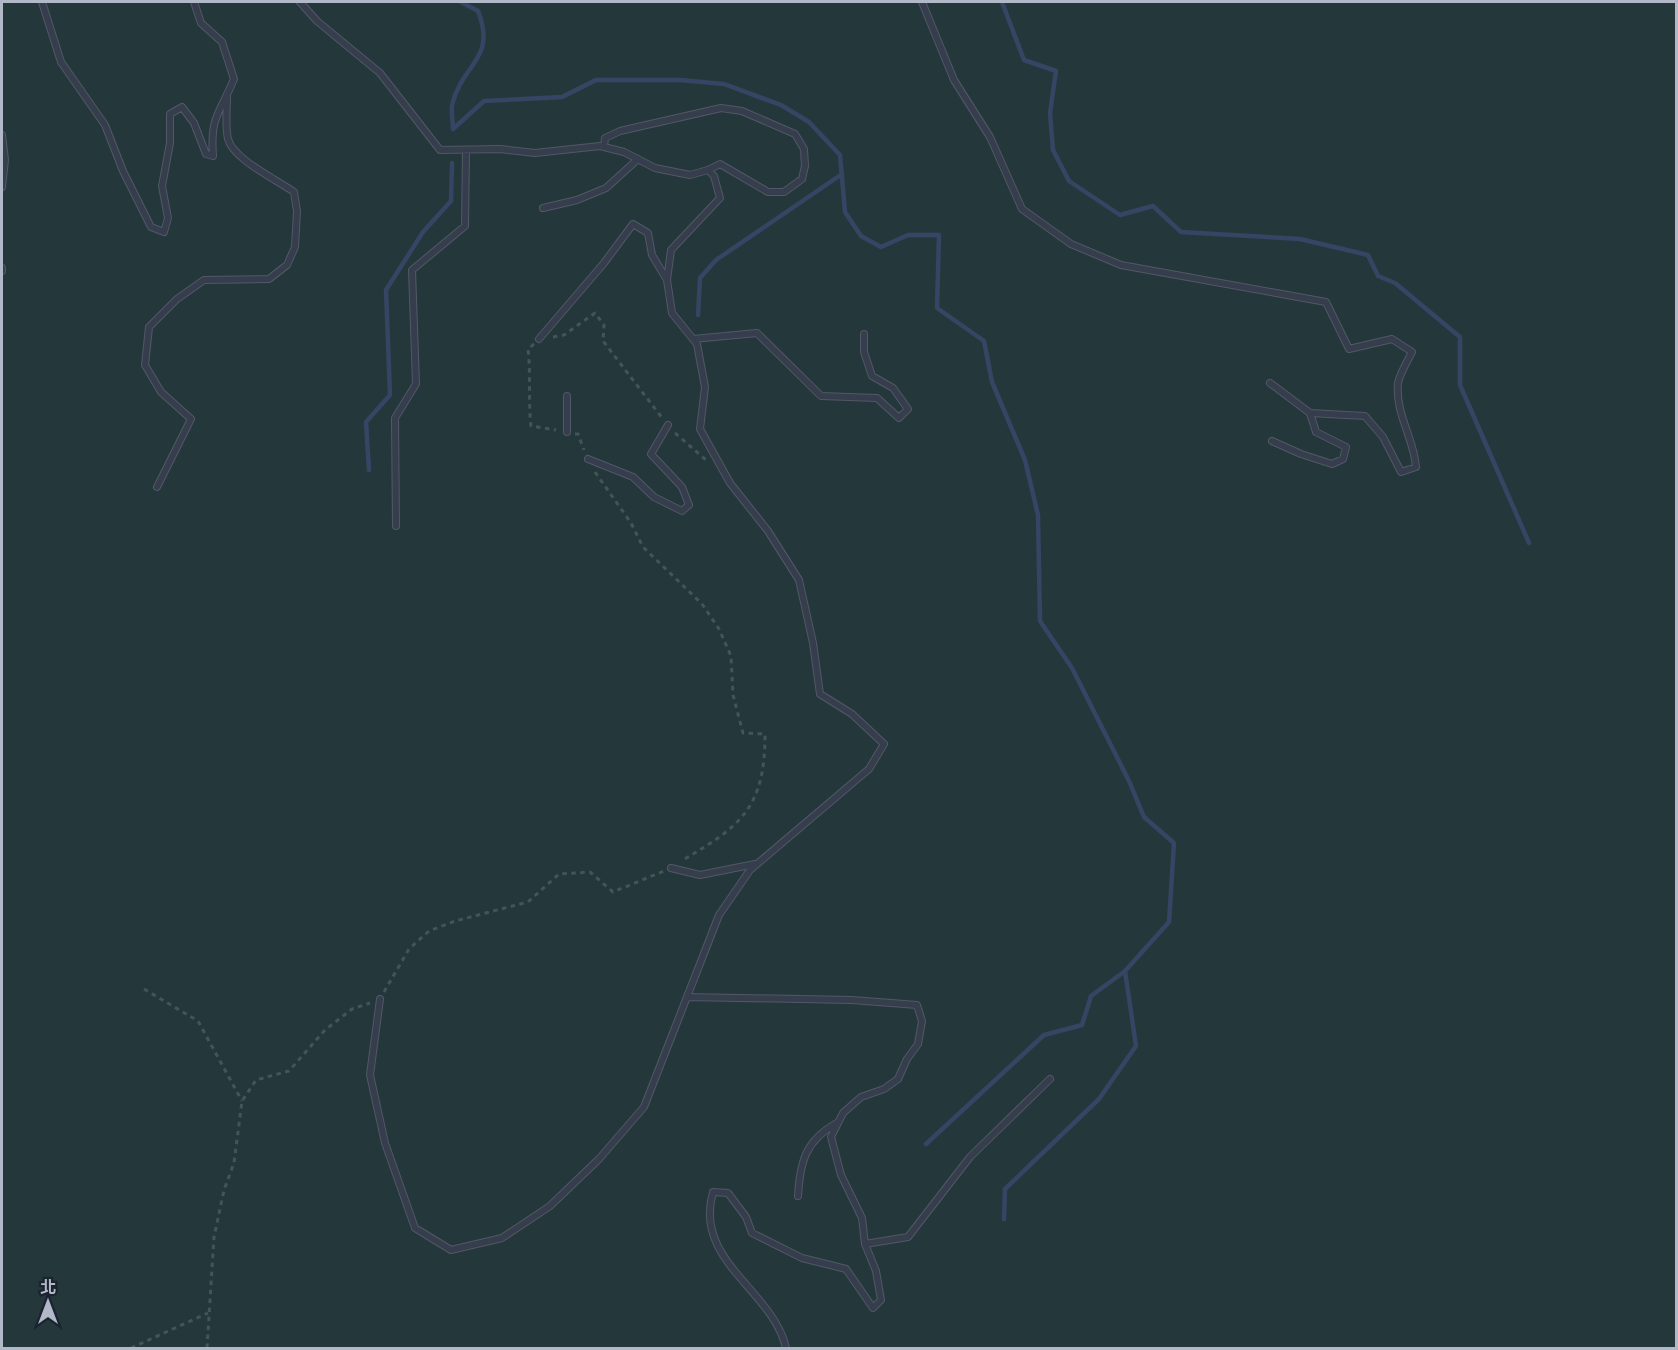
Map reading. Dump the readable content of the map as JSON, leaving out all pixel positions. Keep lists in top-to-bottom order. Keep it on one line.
{"north":"top"}
